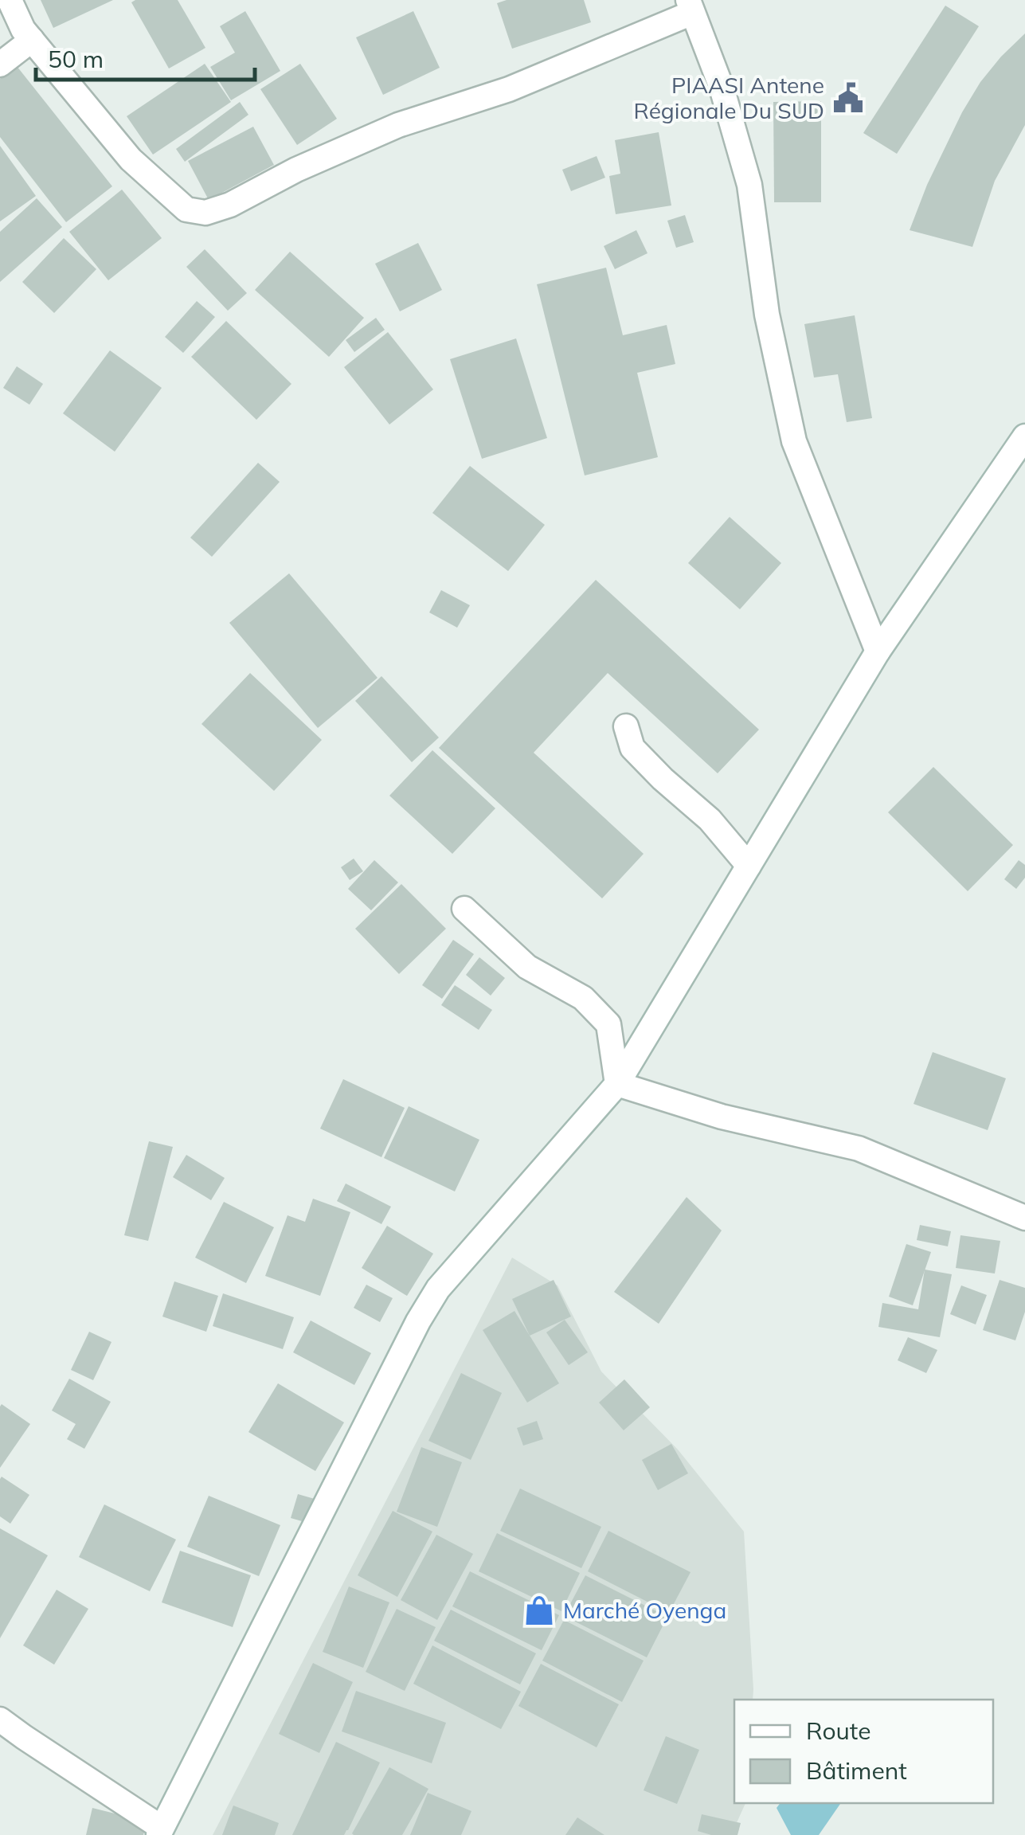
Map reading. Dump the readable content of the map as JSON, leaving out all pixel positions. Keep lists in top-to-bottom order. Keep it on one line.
{"places":{"public building":["PIAASI Antene Régionale Du SUD"],"shop":["Marché Oyenga"]},"legend":["Route","Bâtiment"],"scale_bar":"50 m"}
